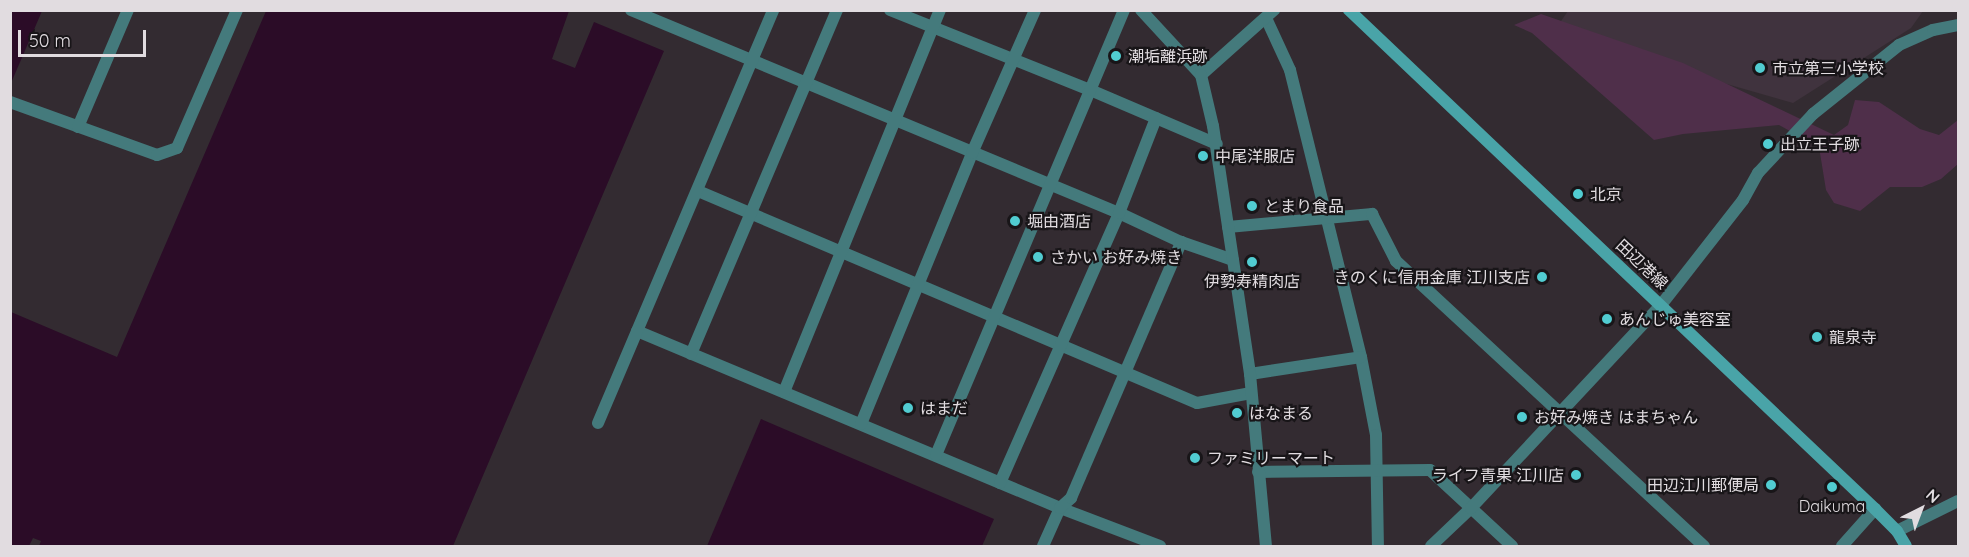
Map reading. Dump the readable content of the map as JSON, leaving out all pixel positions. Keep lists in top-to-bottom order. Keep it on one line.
{"streets":{"main road":["田辺港線"]},"places":["潮垢離浜跡","市立第三小学校","出立王子跡","中尾洋服店","北京","とまり食品","堀由酒店","さかい お好み焼き","伊勢寿精肉店","きのくに信用金庫 江川支店","あんじゅ美容室","龍泉寺","はまだ","はなまる","お好み焼き はまちゃん","ファミリーマート","ライフ青果 江川店","田辺江川郵便局","Daikuma"],"scale_bar":"50 m","north":"top right"}
